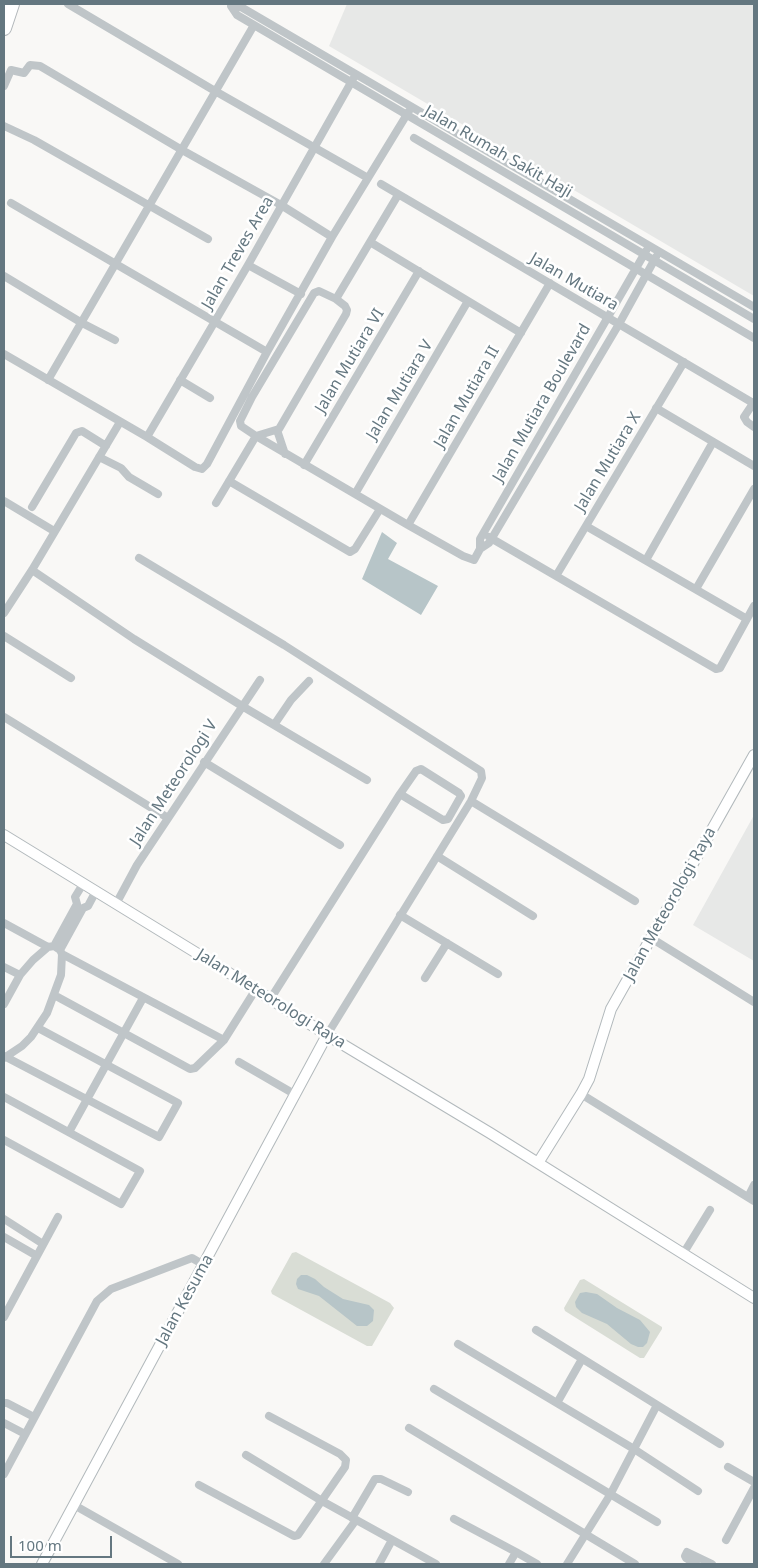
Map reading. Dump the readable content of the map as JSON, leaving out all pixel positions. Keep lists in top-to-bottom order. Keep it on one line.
{"streets":{"street":["Jalan Rumah Sakit Haji","Jalan Treves Area","Jalan Mutiara","Jalan Mutiara VI","Jalan Mutiara V","Jalan Mutiara II","Jalan Mutiara Boulevard","Jalan Mutiara X","Jalan Meteorologi V","Jalan Meteorologi Raya","Jalan Kesuma"]},"crossings":[["Jalan Rumah Sakit Haji","Jalan Treves Area"],["Jalan Rumah Sakit Haji","Jalan Mutiara Boulevard"],["Jalan Mutiara","Jalan Mutiara II"],["Jalan Mutiara","Jalan Mutiara Boulevard"],["Jalan Mutiara","Jalan Mutiara X"],["Jalan Mutiara II","Jalan Mutiara Boulevard"],["Jalan Meteorologi V","Jalan Meteorologi Raya"],["Jalan Meteorologi Raya","Jalan Kesuma"]],"scale_bar":"100 m"}
